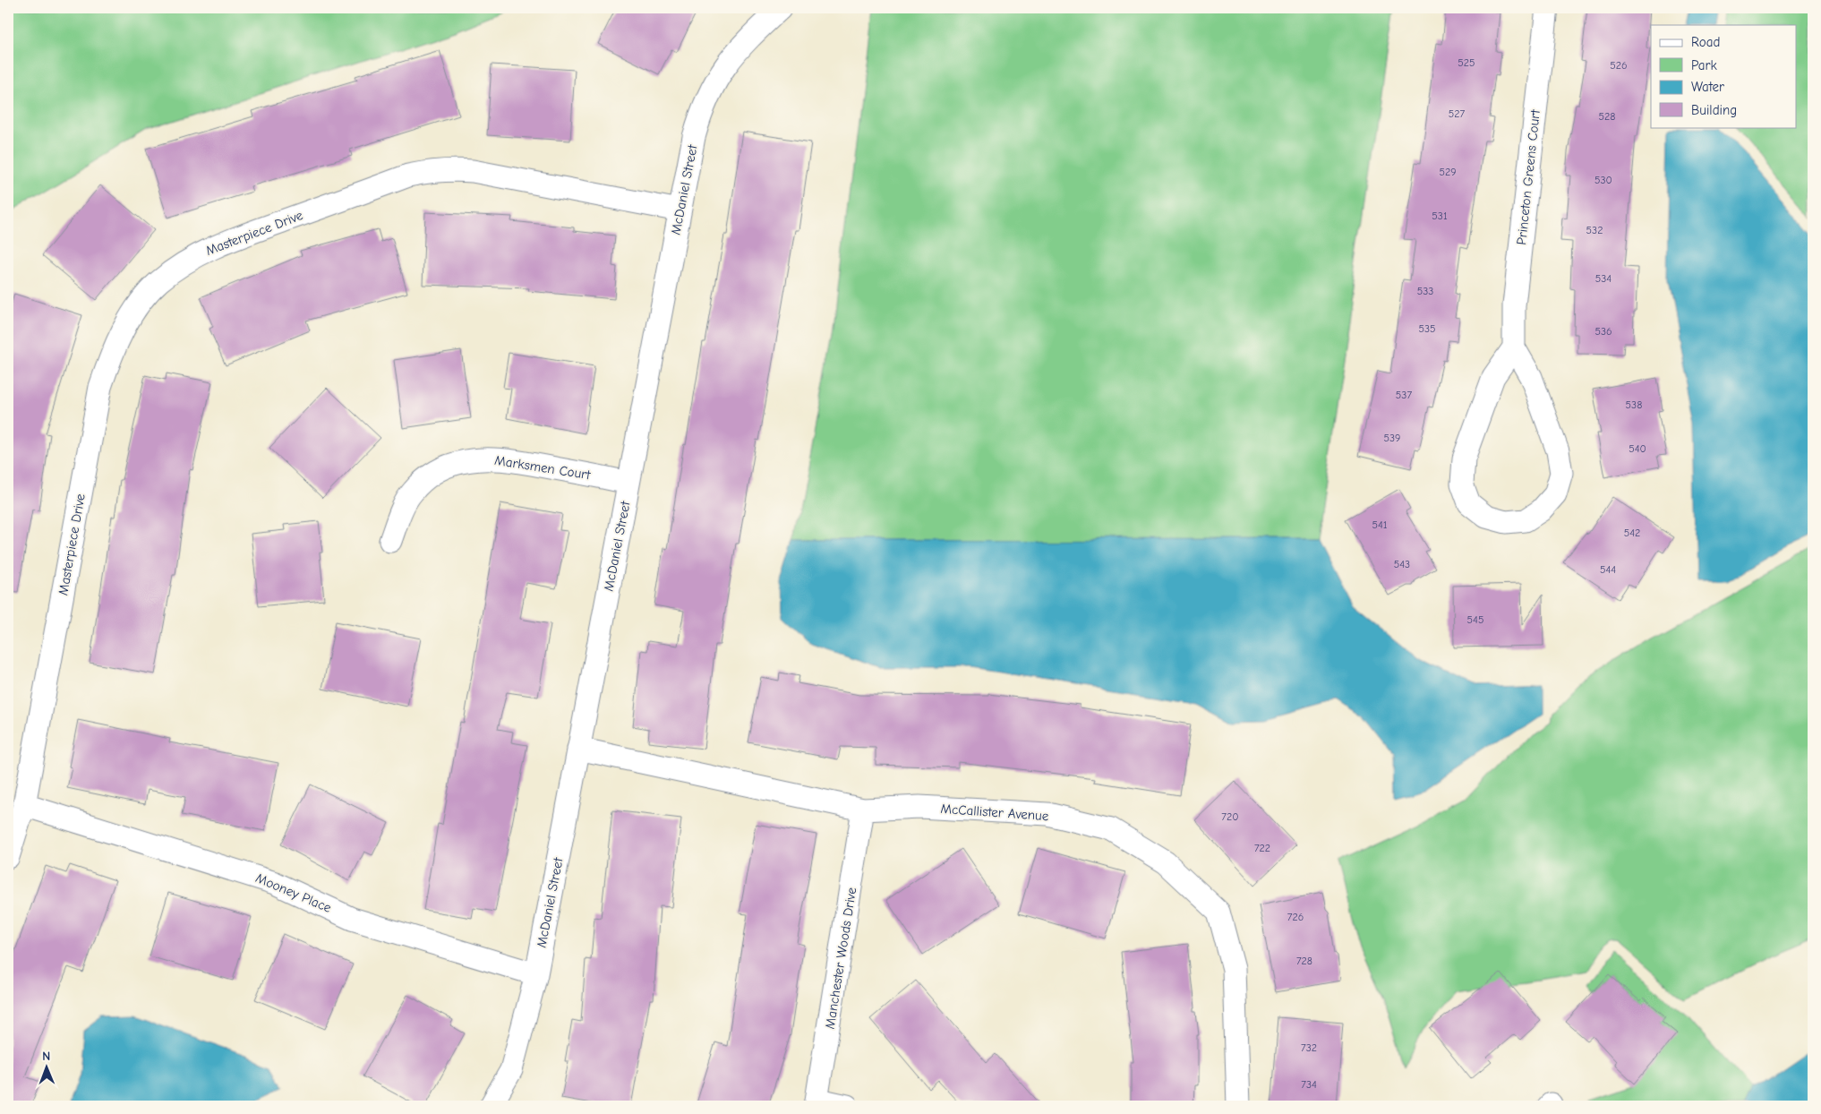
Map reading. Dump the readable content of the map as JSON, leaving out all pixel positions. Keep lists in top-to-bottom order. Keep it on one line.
{"streets":{"street":["Princeton Greens Court","McDaniel Street","Masterpiece Drive","Marksmen Court","McCallister Avenue","Mooney Place","Manchester Woods Drive"]},"crossings":[["McDaniel Street","Masterpiece Drive"],["McDaniel Street","Marksmen Court"],["McDaniel Street","McCallister Avenue"],["McDaniel Street","Mooney Place"],["Masterpiece Drive","Mooney Place"],["McCallister Avenue","Manchester Woods Drive"]],"house_numbers":["525","526","527","528","529","530","531","532","534","533","535","536","537","538","539","540","541","542","543","544","545","720","722","726","728","732","734"],"legend":["Road","Park","Water","Building"],"north":"top"}
